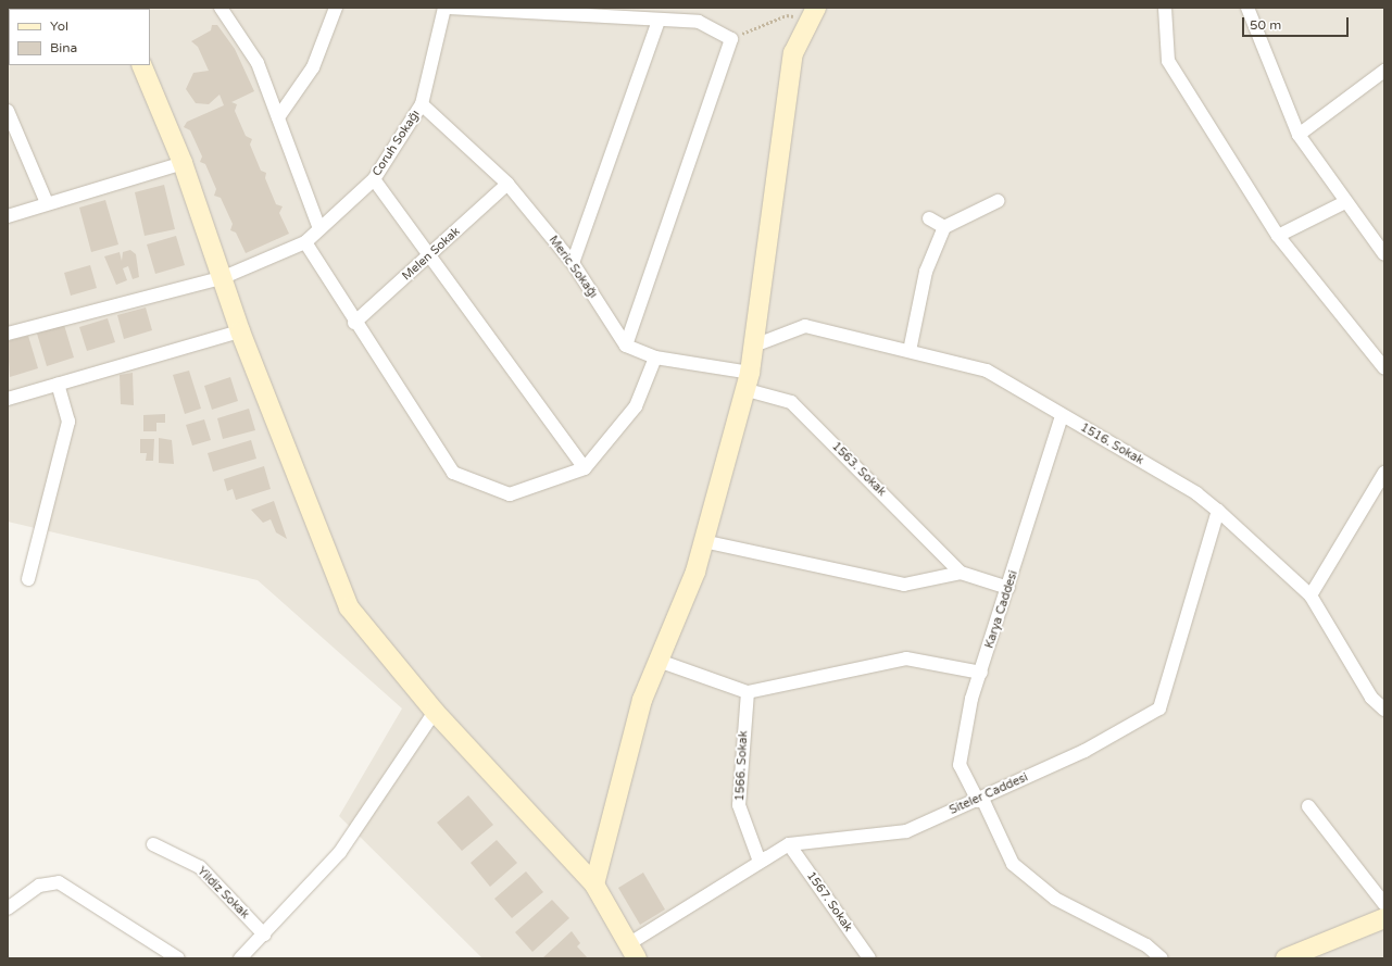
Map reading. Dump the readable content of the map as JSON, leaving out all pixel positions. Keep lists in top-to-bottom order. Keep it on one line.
{"streets":{"street":["Coruh Sokağı","Melen Sokak","Meric Sokağı","1516. Sokak","1563. Sokak","Karya Caddesi","1566. Sokak","Siteler Caddesi","Yildiz Sokak","1567. Sokak"]},"crossings":[["Coruh Sokağı","Meric Sokağı"],["Melen Sokak","Meric Sokağı"],["1516. Sokak","Karya Caddesi"],["1516. Sokak","Siteler Caddesi"],["Karya Caddesi","Siteler Caddesi"],["1566. Sokak","Siteler Caddesi"],["1566. Sokak","1567. Sokak"],["Siteler Caddesi","1567. Sokak"]],"legend":["Yol","Bina"],"scale_bar":"50 m"}
